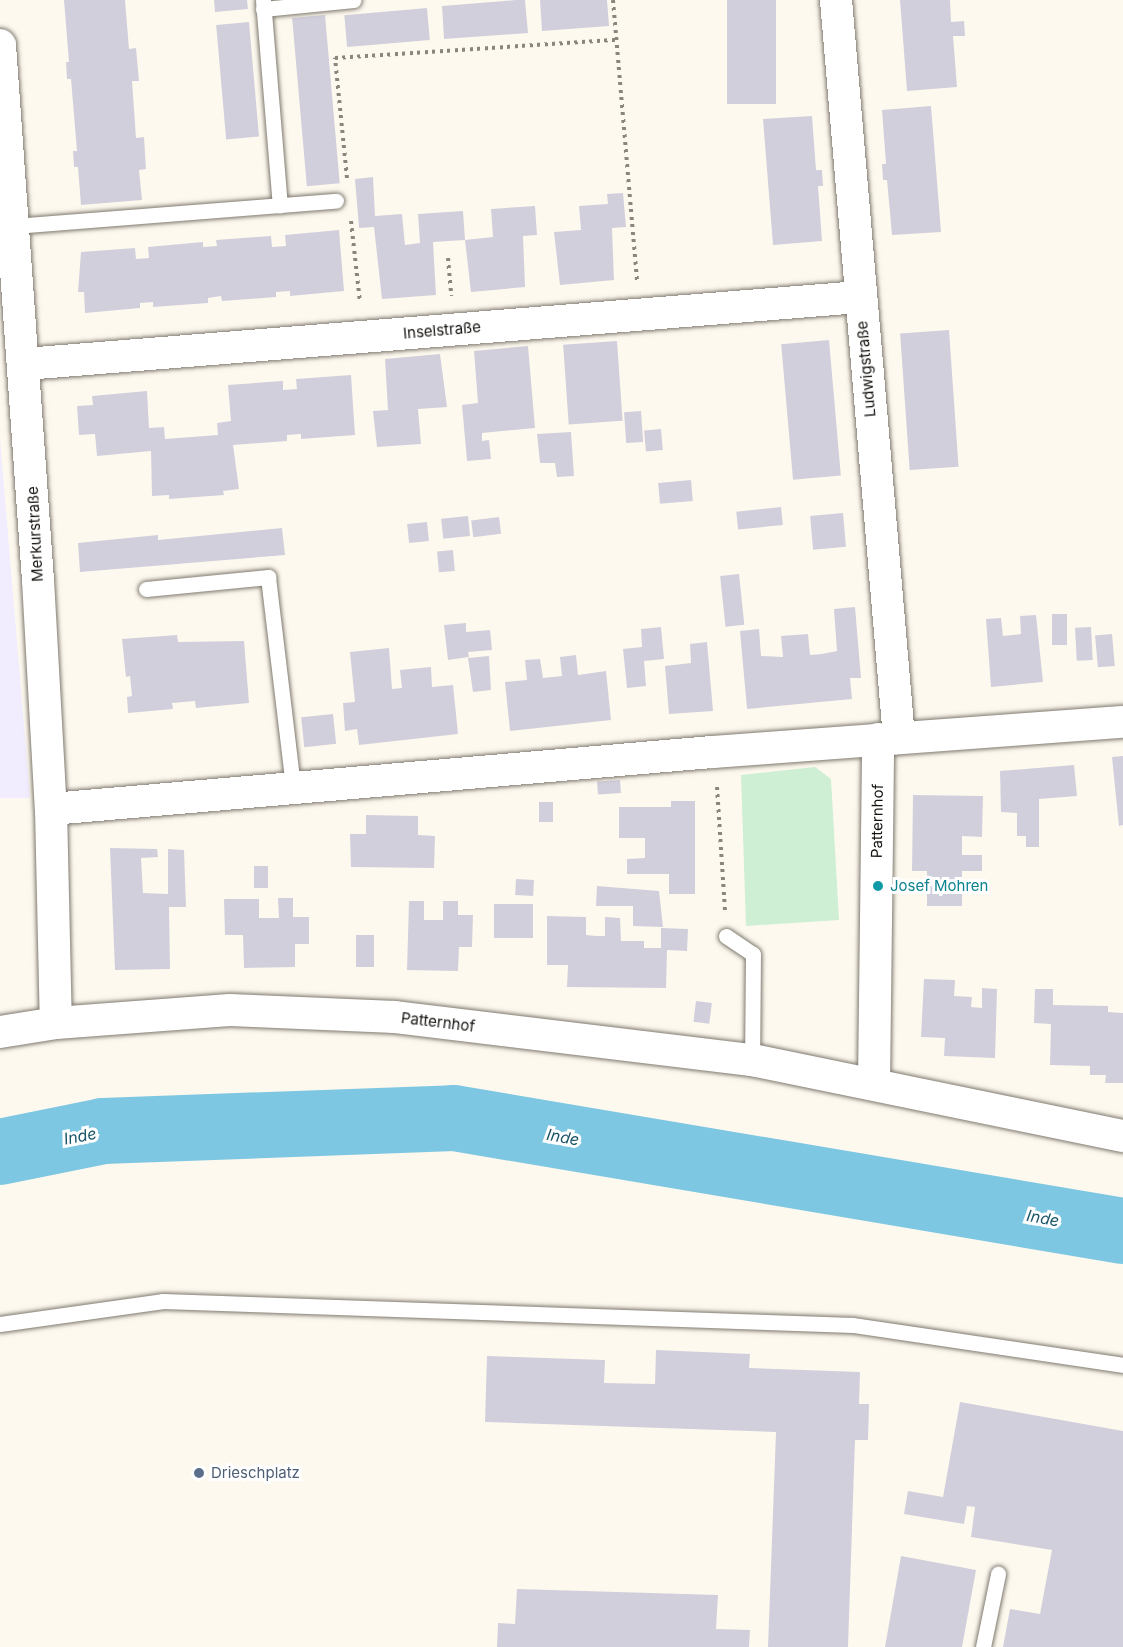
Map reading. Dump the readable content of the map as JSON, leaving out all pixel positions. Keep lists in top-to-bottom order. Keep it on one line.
{"streets":{"street":["Inselstraße","Ludwigstraße","Merkurstraße","Patternhof"]},"crossings":[["Inselstraße","Ludwigstraße"],["Inselstraße","Merkurstraße"],["Ludwigstraße","Patternhof"],["Merkurstraße","Patternhof"]],"water":["Inde"],"places":["Josef Mohren","Drieschplatz"]}
